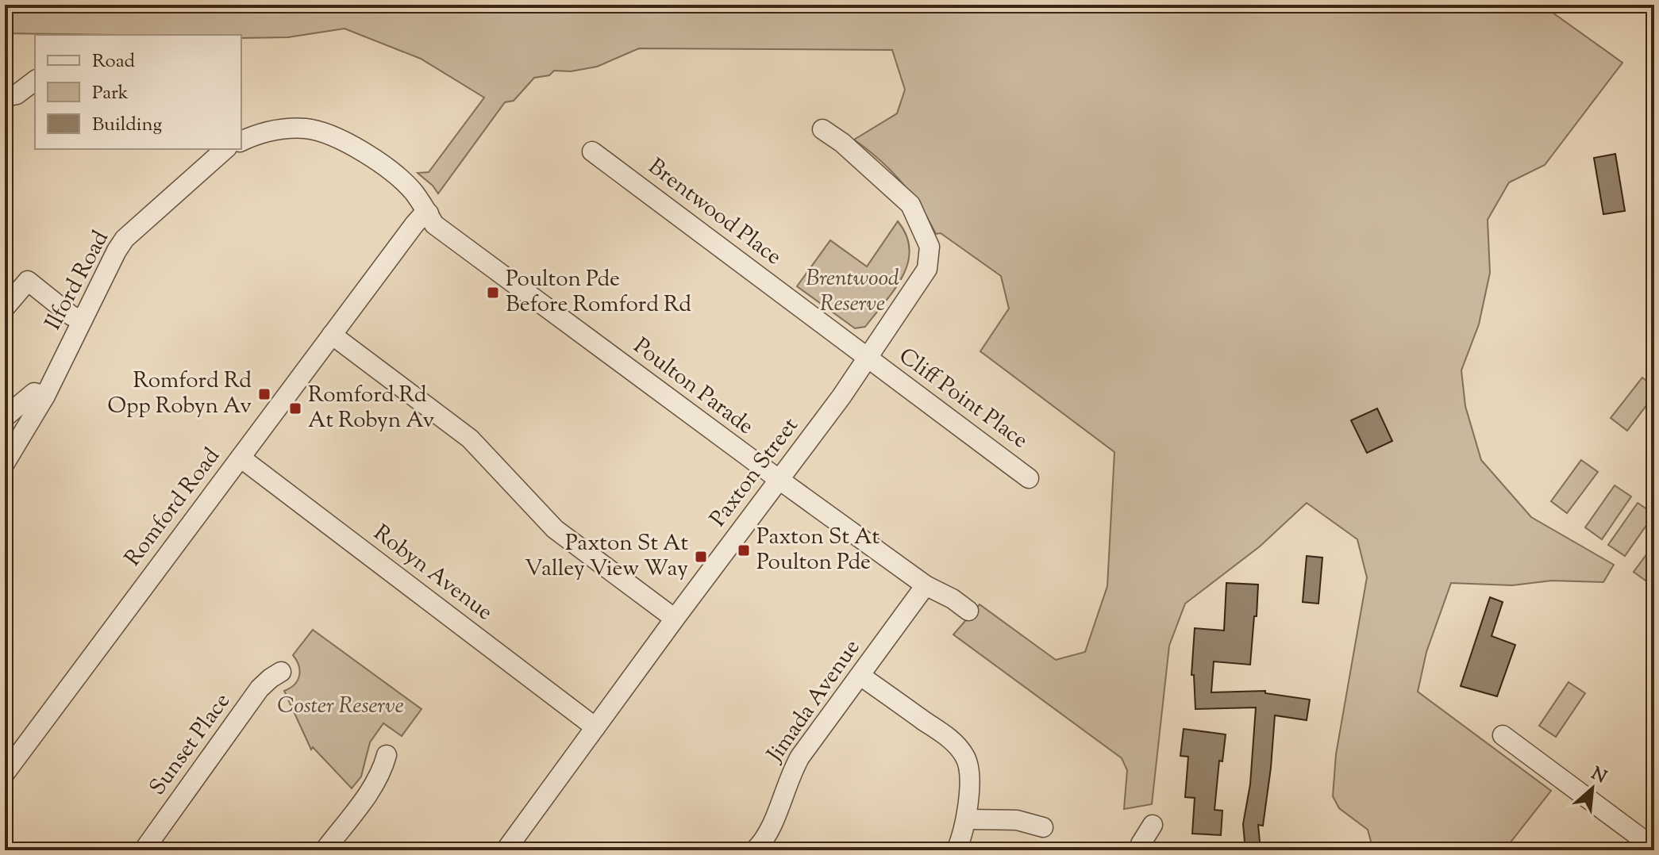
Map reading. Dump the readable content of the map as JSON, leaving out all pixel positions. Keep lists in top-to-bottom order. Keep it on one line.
{"streets":{"street":["Brentwood Place","Ilford Road","Poulton Parade","Cliff Point Place","Paxton Street","Romford Road","Robyn Avenue","Jimada Avenue","Sunset Place"]},"crossings":[["Brentwood Place","Cliff Point Place"],["Brentwood Place","Paxton Street"],["Poulton Parade","Paxton Street"],["Poulton Parade","Romford Road"],["Poulton Parade","Jimada Avenue"],["Cliff Point Place","Paxton Street"],["Paxton Street","Robyn Avenue"],["Romford Road","Robyn Avenue"]],"parks":["Brentwood Reserve","Coster Reserve"],"places":{"transit":["Poulton Pde Before Romford Rd","Romford Rd Opp Robyn Av","Romford Rd At Robyn Av","Paxton St At Poulton Pde","Paxton St At Valley View Way"]},"legend":["Road","Park","Building"],"north":"top right"}
